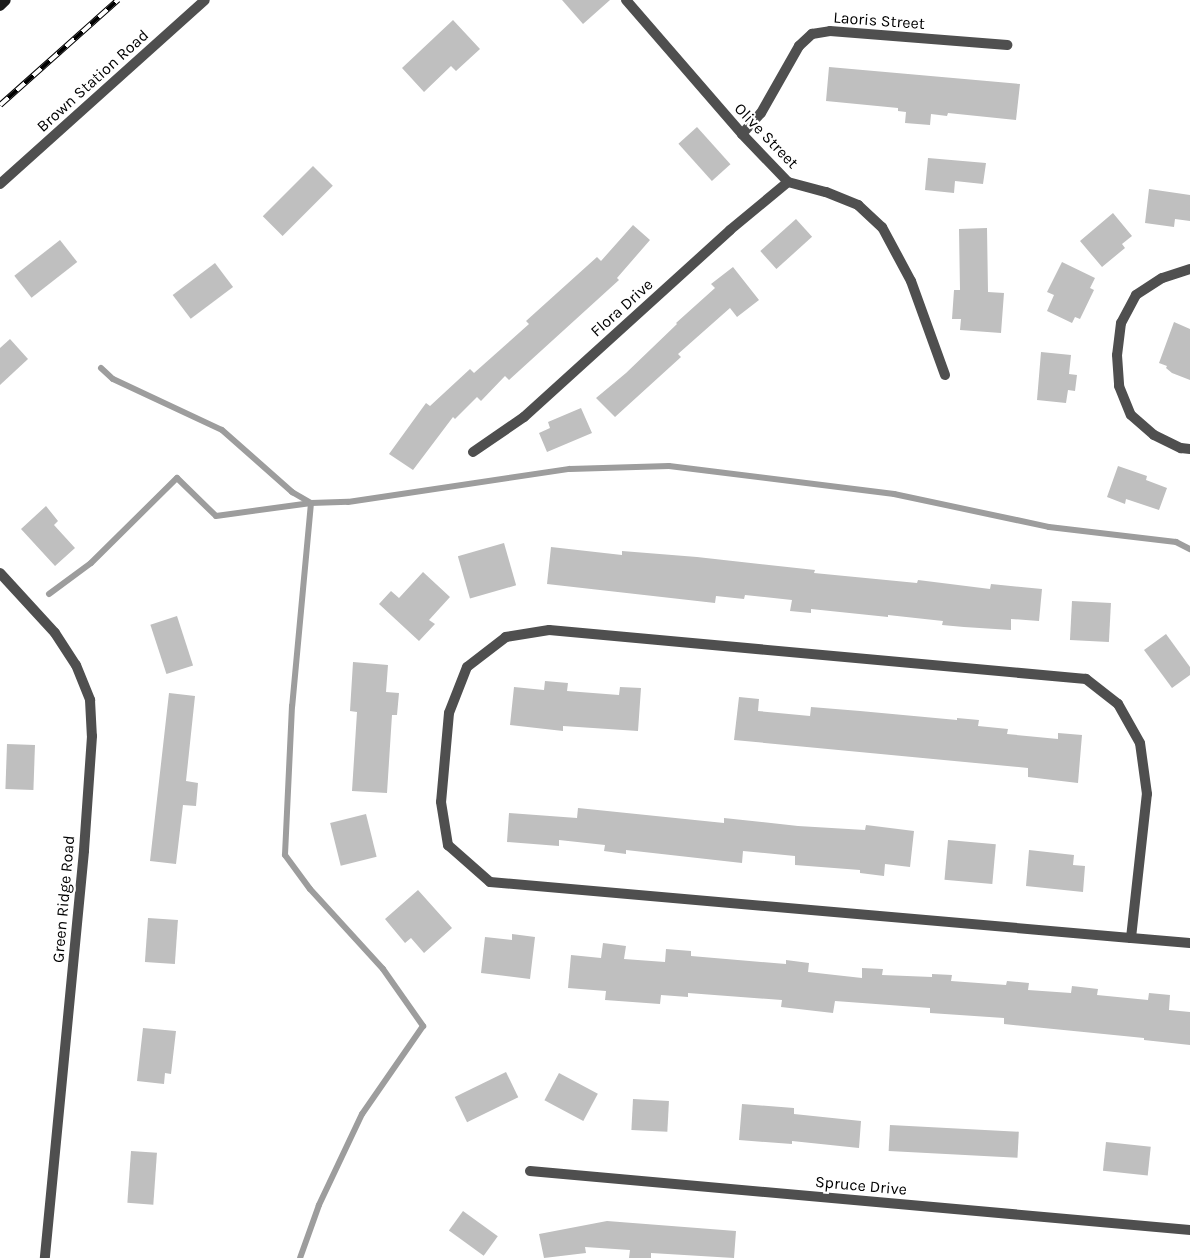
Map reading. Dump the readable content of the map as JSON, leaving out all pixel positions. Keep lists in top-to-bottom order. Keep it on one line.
{"streets":{"street":["Laoris Street","Brown Station Road","Olive Street","Flora Drive","Green Ridge Road","Spruce Drive"]},"crossings":[["Laoris Street","Olive Street"],["Olive Street","Flora Drive"]]}
